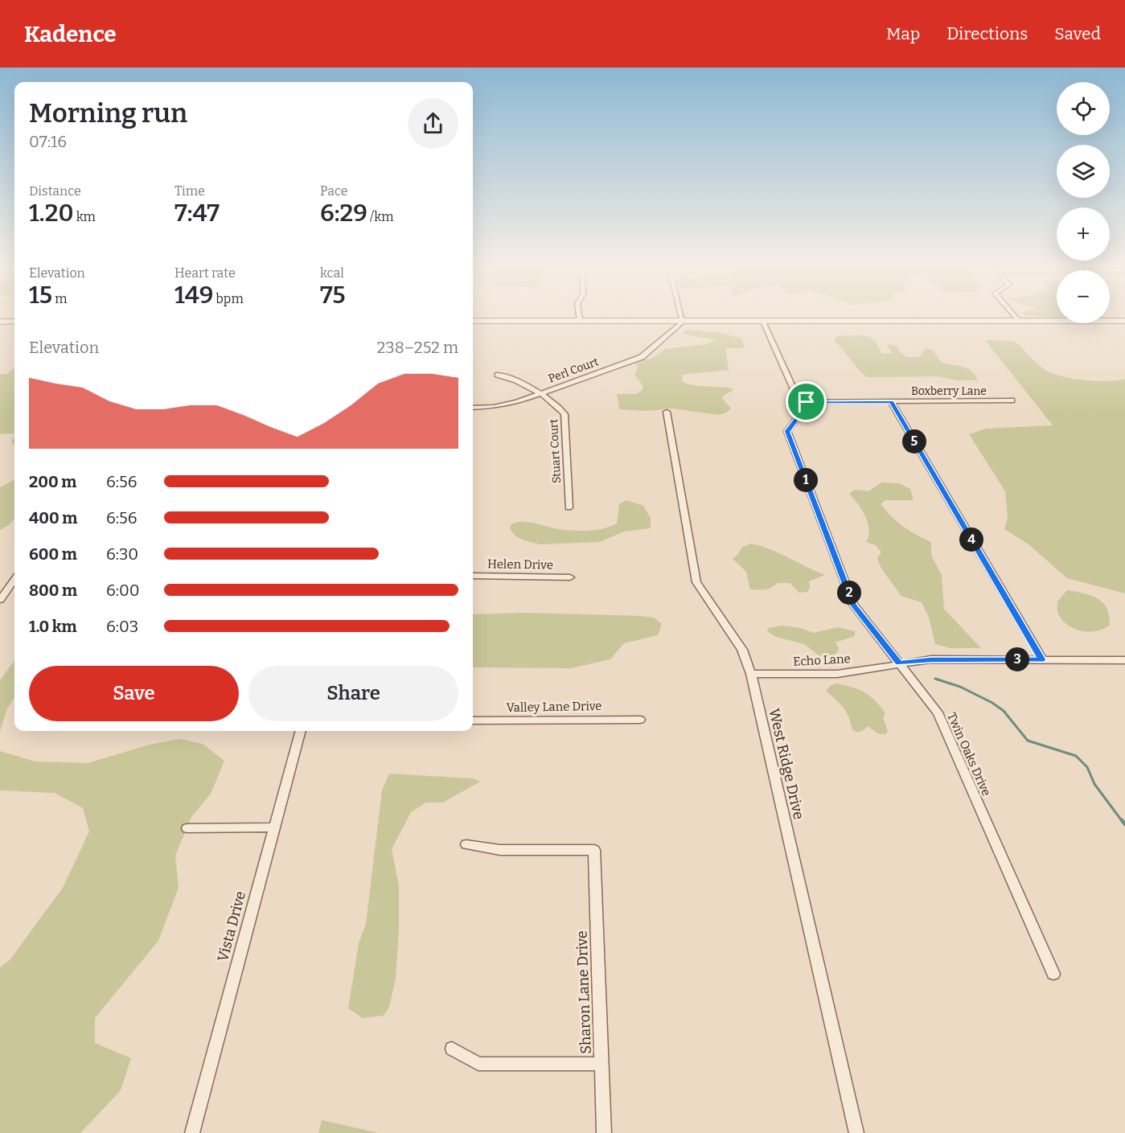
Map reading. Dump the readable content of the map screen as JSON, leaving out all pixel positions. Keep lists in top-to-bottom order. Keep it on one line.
{"streets":{"street":["Perl Court","Boxberry Lane","Stuart Court","Helen Drive","Echo Lane","Valley Lane Drive","Twin Oaks Drive","West Ridge Drive","Vista Drive","Sharon Lane Drive"]},"crossings":[["Perl Court","Stuart Court"],["Boxberry Lane","Twin Oaks Drive"],["Echo Lane","Twin Oaks Drive"],["Echo Lane","West Ridge Drive"]],"page":{"header":"Kadence","nav":["Map","Directions","Saved"],"map_buttons":["+","−"],"heading":["Morning run","07:16"],"stats":[["Distance","1.20 km"],["Time","7:47"],["Pace","6:29 /km"],["Elevation","15 m"],["Heart rate","149 bpm"],["kcal","75"]],"chart":["Elevation","238–252 m"],"pins":["5","1","4","2","3"],"list":[{"name":"200 m","note":"6:56"},{"name":"400 m","note":"6:56"},{"name":"600 m","note":"6:30"},{"name":"800 m","note":"6:00"},{"name":"1.0 km","note":"6:03"}],"buttons":["Save","Share"]}}
